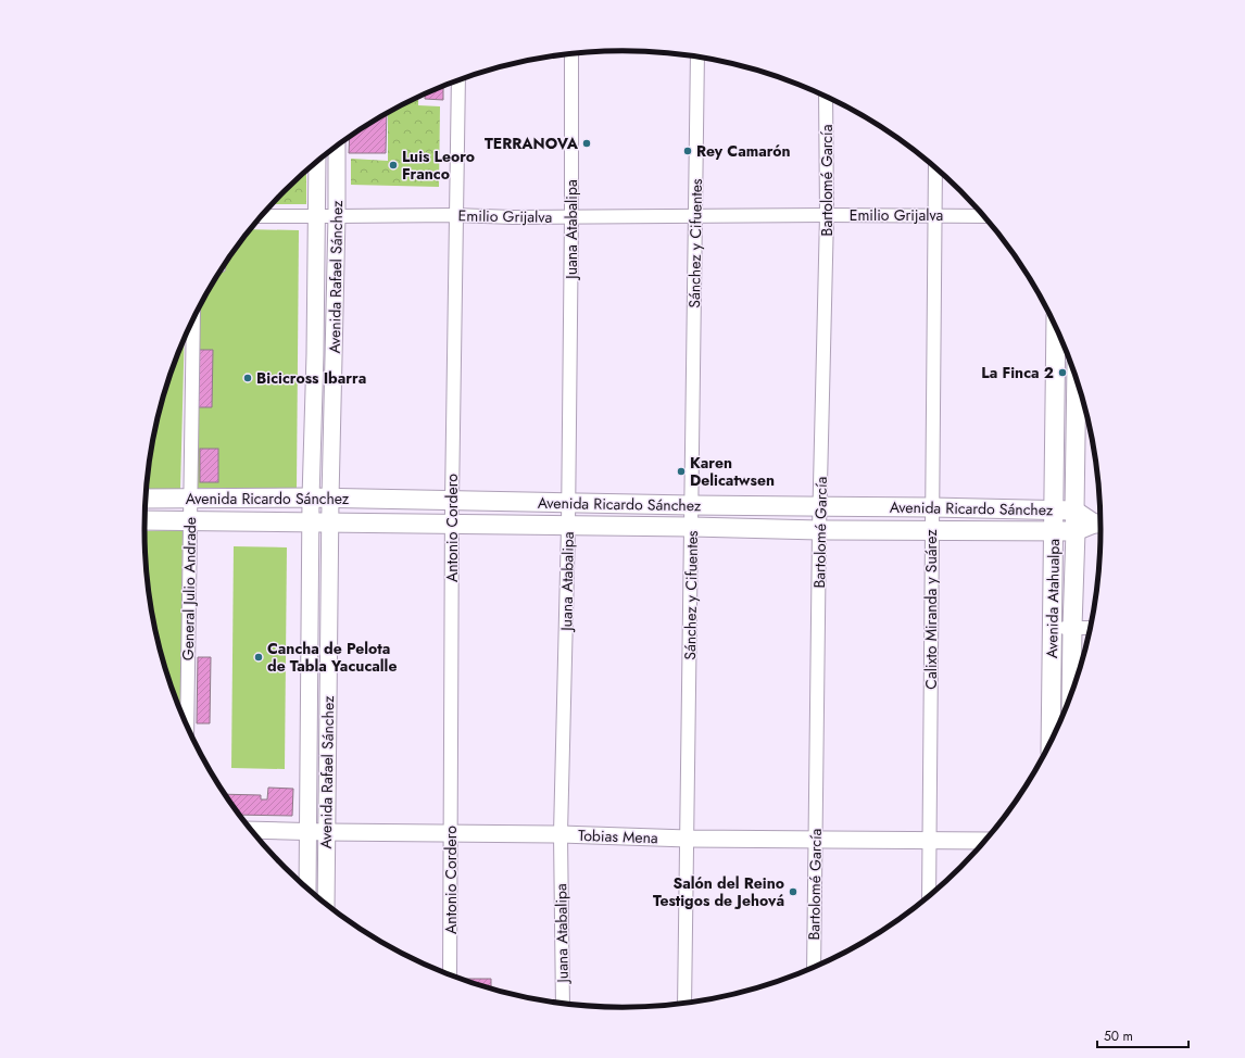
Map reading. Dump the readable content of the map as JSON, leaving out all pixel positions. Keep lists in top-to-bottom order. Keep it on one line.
{"streets":{"main road":["Avenida Ricardo Sánchez","Avenida Atahualpa"],"street":["Bartolomé García","Emilio Grijalva","Juana Atabalipa","Sánchez y Cifuentes","Avenida Rafael Sánchez","Antonio Cordero","General Julio Andrade","Calixto Miranda y Suárez","Tobias Mena"]},"crossings":[["Bartolomé García","Emilio Grijalva"],["Bartolomé García","Avenida Ricardo Sánchez"],["Bartolomé García","Tobias Mena"],["Emilio Grijalva","Juana Atabalipa"],["Emilio Grijalva","Sánchez y Cifuentes"],["Emilio Grijalva","Avenida Rafael Sánchez"],["Emilio Grijalva","Antonio Cordero"],["Emilio Grijalva","Calixto Miranda y Suárez"],["Juana Atabalipa","Avenida Ricardo Sánchez"],["Juana Atabalipa","Tobias Mena"],["Sánchez y Cifuentes","Avenida Ricardo Sánchez"],["Sánchez y Cifuentes","Tobias Mena"],["Avenida Rafael Sánchez","Avenida Ricardo Sánchez"],["Avenida Rafael Sánchez","Tobias Mena"],["Avenida Ricardo Sánchez","Antonio Cordero"],["Avenida Ricardo Sánchez","General Julio Andrade"],["Avenida Ricardo Sánchez","Avenida Atahualpa"],["Avenida Ricardo Sánchez","Calixto Miranda y Suárez"],["Antonio Cordero","Tobias Mena"],["Calixto Miranda y Suárez","Tobias Mena"]],"places":["TERRANOVA","Rey Camarón","Luis Leoro Franco","La Finca 2","Bicicross Ibarra","Karen Delicatwsen","Cancha de Pelota de Tabla Yacucalle","Salón del Reino Testigos de Jehová"],"scale_bar":"50 m"}
